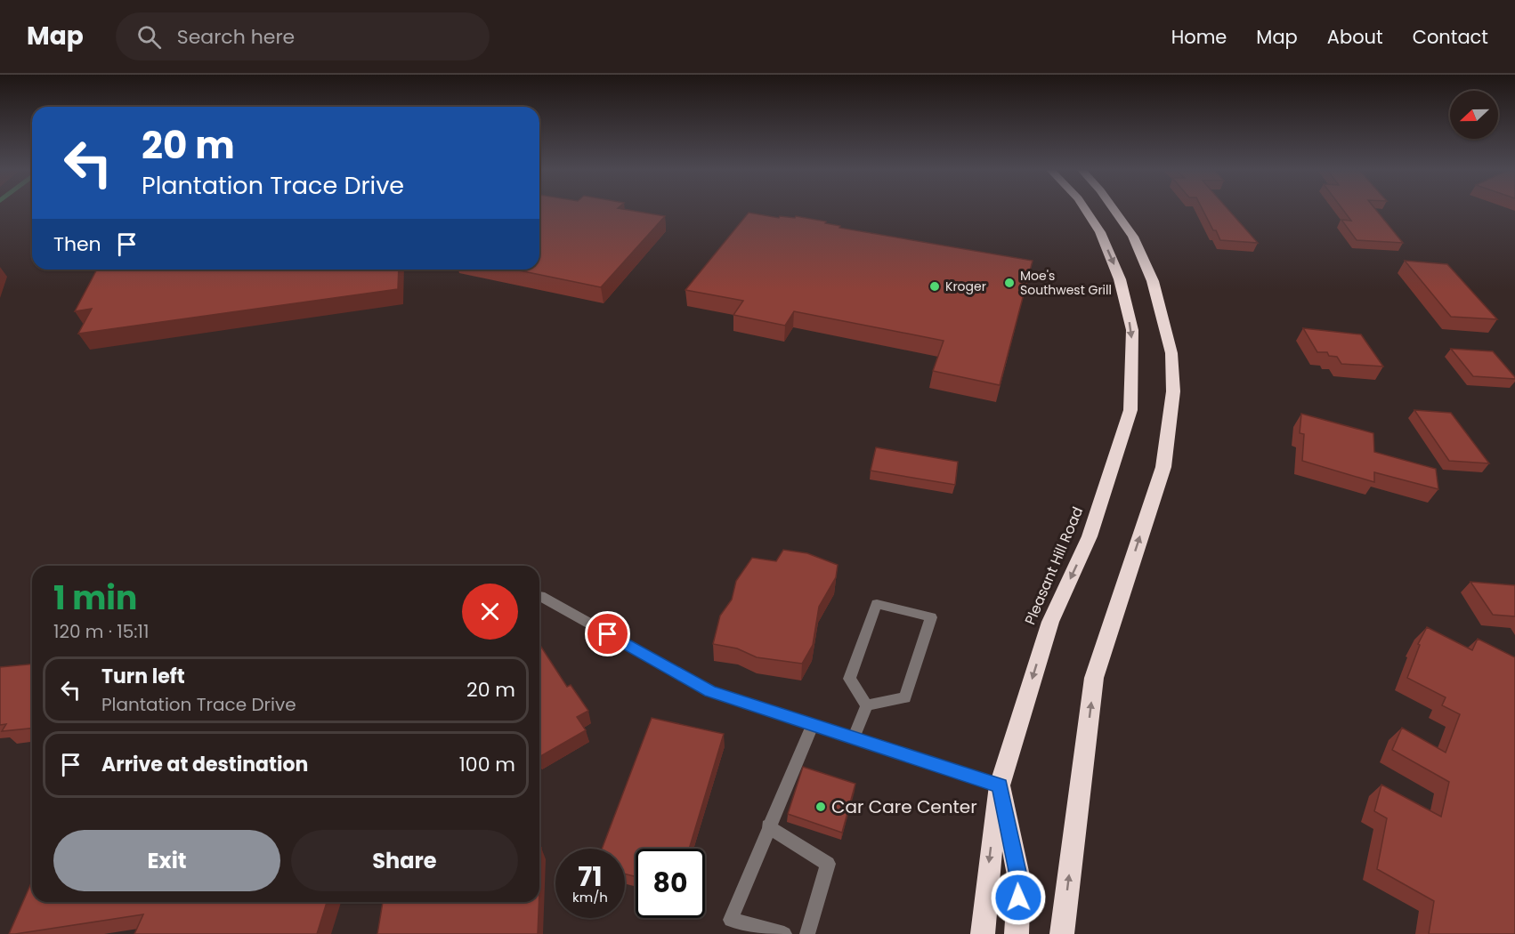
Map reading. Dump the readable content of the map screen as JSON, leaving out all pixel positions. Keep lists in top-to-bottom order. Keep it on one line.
{"streets":{"highway":["Pleasant Hill Road"]},"places":["Moe's Southwest Grill","Kroger","Car Care Center"],"north":"left","page":{"header":"Map","search":"Search here","nav":["Home","Map","About","Contact"],"turn":["20 m","Plantation Trace Drive"],"then":"Then","heading":["1 min","120 m · 15:11"],"list":[{"name":"Turn left","note":"Plantation Trace Drive","value":"20 m"},{"name":"Arrive at destination","value":"100 m"}],"buttons":["Exit","Share"],"speed":"71 km/h","limit":"80"}}
